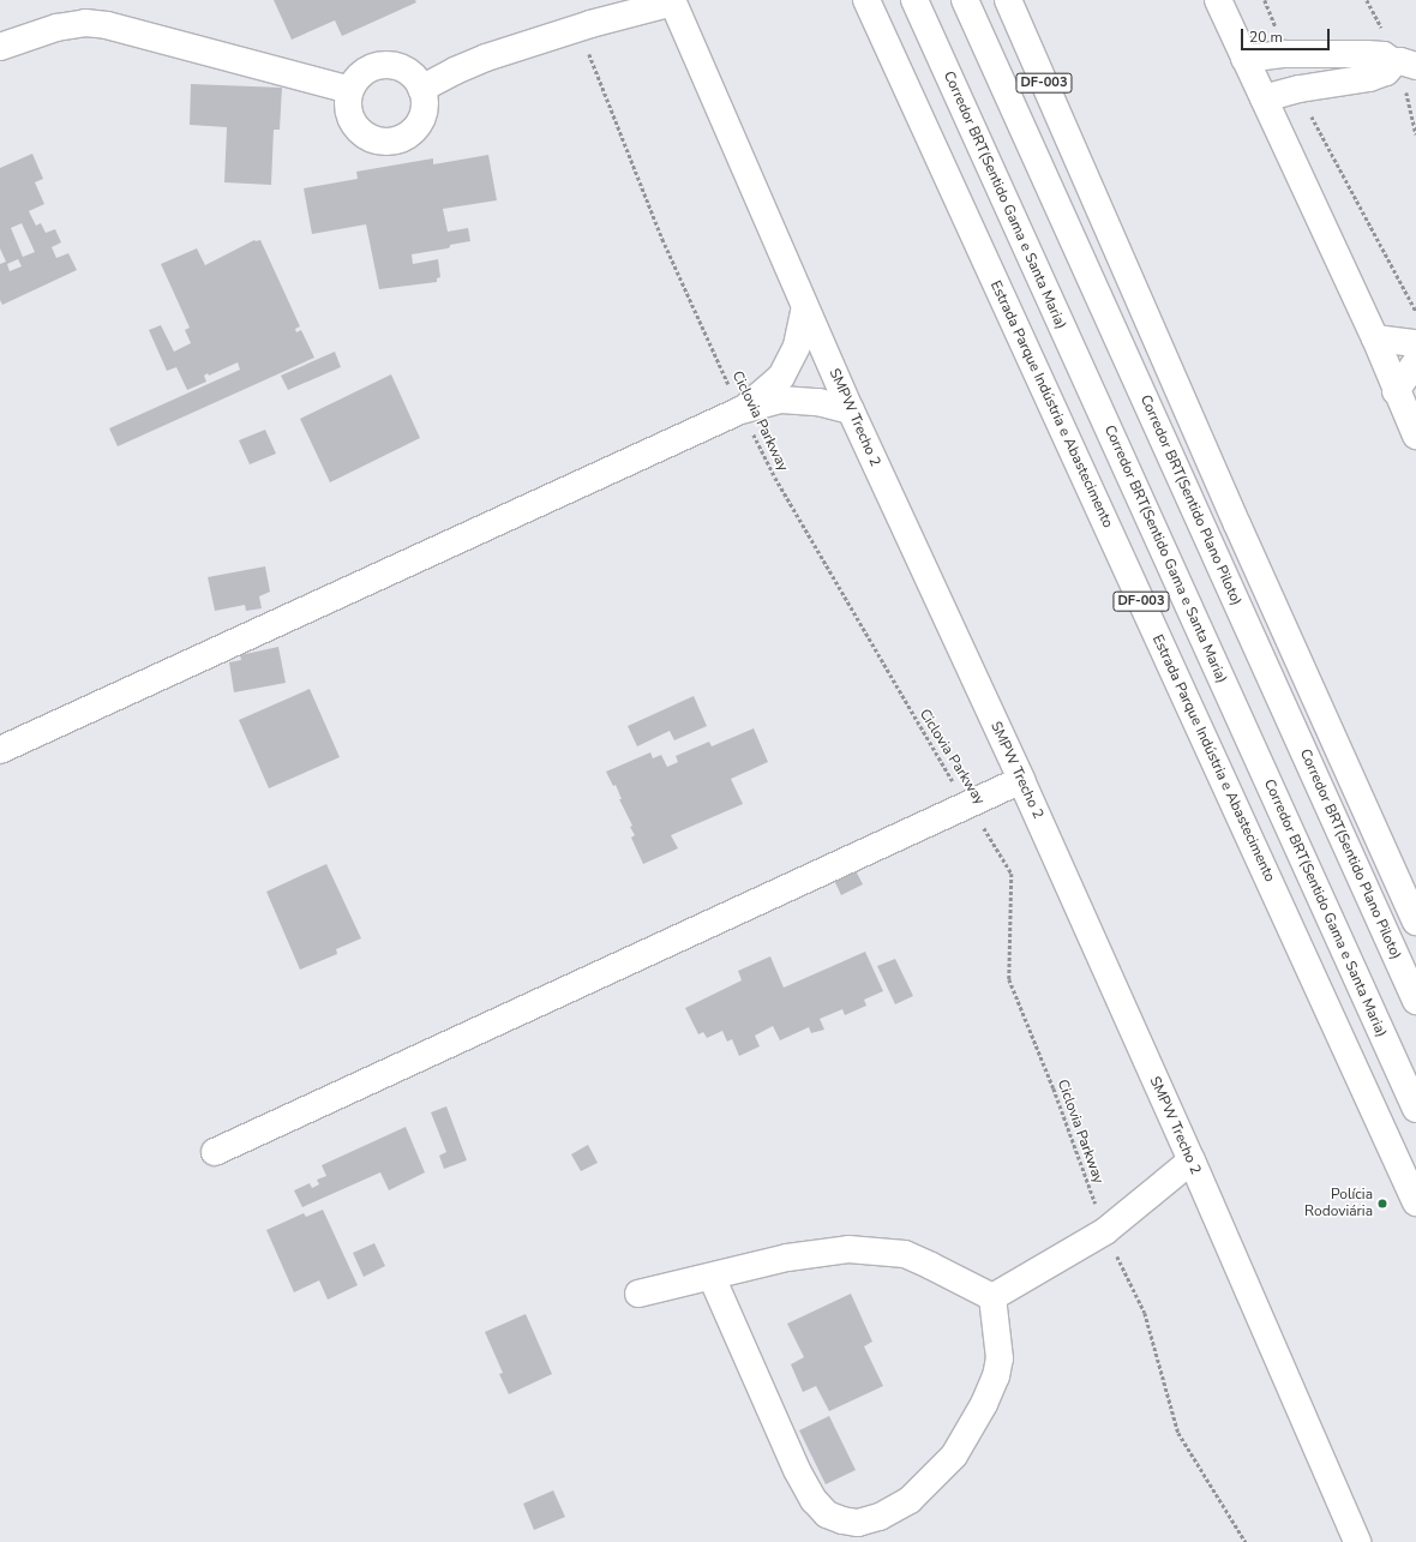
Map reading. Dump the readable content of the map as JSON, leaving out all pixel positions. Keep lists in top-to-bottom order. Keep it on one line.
{"streets":{"main road":["DF-003","Corredor BRT(Sentido Gama e Santa Maria)","Estrada Parque Indústria e Abastecimento","SMPW Trecho 2","Corredor BRT(Sentido Plano Piloto)"],"path":["Ciclovia Parkway"]},"places":["Polícia Rodoviária"],"scale_bar":"20 m"}
